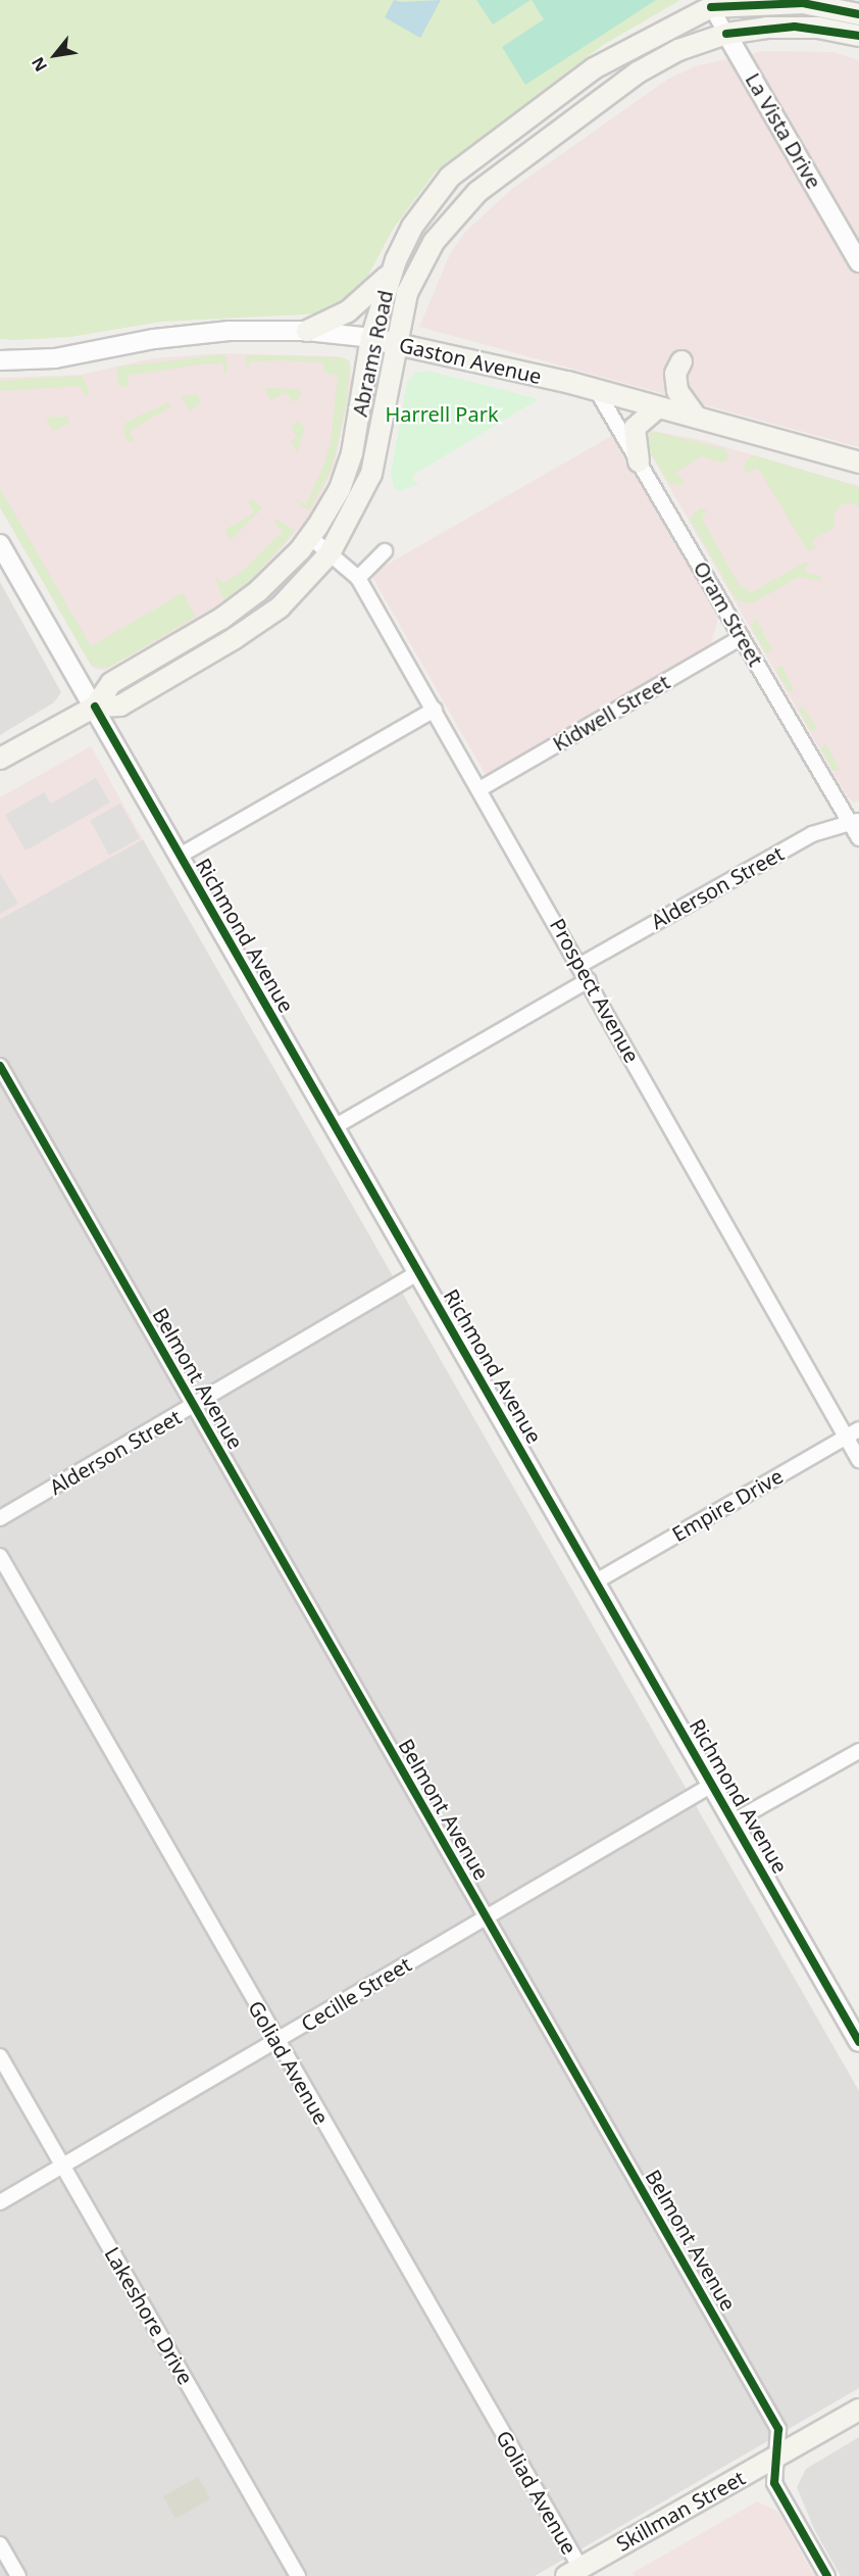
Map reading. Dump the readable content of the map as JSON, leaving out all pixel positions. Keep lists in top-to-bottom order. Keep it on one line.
{"streets":{"main road":["Abrams Road","Gaston Avenue","Skillman Street"],"street":["La Vista Drive","Oram Street","Kidwell Street","Alderson Street","Richmond Avenue","Prospect Avenue","Belmont Avenue","Empire Drive","Cecille Street","Goliad Avenue","Lakeshore Drive"]},"crossings":[["La Vista Drive","Abrams Road"],["Abrams Road","Gaston Avenue"],["Abrams Road","Richmond Avenue"],["Abrams Road","Prospect Avenue"],["Gaston Avenue","Oram Street"],["Oram Street","Kidwell Street"],["Oram Street","Alderson Street"],["Kidwell Street","Prospect Avenue"],["Alderson Street","Richmond Avenue"],["Alderson Street","Prospect Avenue"],["Alderson Street","Belmont Avenue"],["Richmond Avenue","Empire Drive"],["Richmond Avenue","Cecille Street"],["Prospect Avenue","Empire Drive"],["Belmont Avenue","Cecille Street"],["Belmont Avenue","Skillman Street"],["Cecille Street","Goliad Avenue"],["Cecille Street","Lakeshore Drive"],["Goliad Avenue","Skillman Street"]],"parks":["Harrell Park"],"north":"bottom left"}
